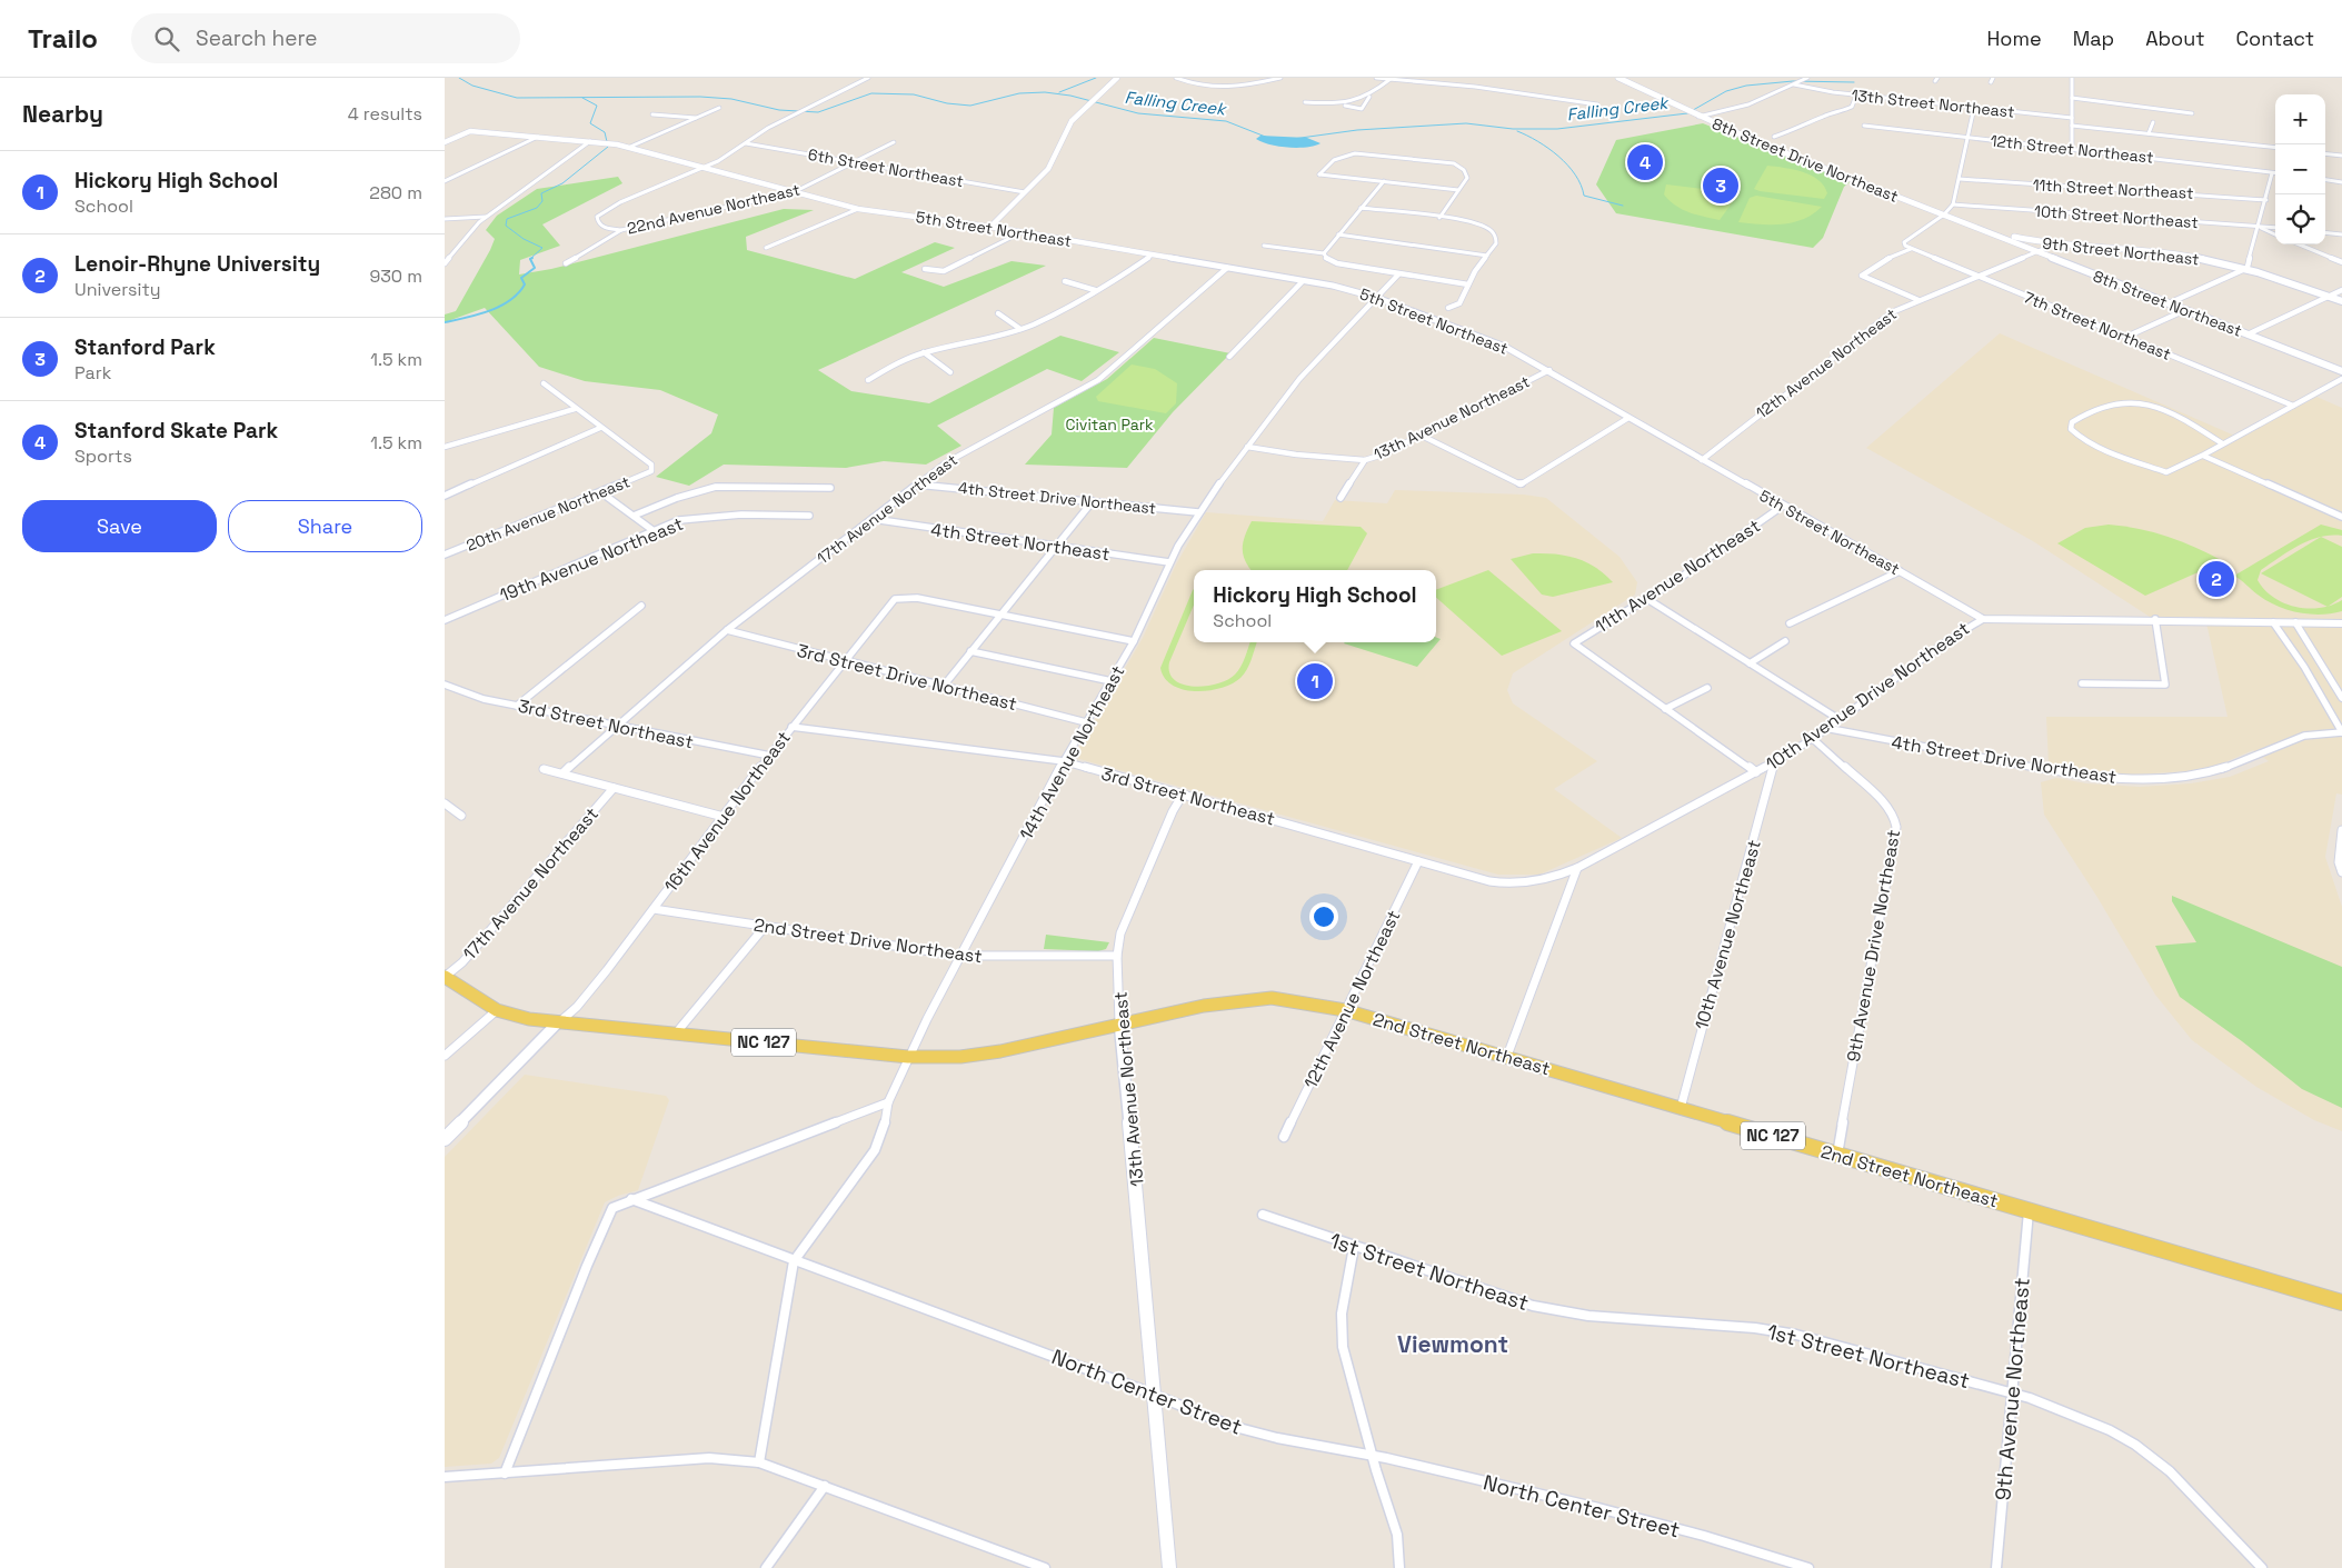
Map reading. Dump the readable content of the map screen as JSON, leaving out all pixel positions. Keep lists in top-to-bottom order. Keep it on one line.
{"streets":{"main road":["8th Street Drive Northeast","9th Street Northeast","8th Street Northeast","13th Avenue Northeast","NC 127","2nd Street Northeast"],"street":["13th Street Northeast","12th Street Northeast","6th Street Northeast","11th Street Northeast","22nd Avenue Northeast","10th Street Northeast","5th Street Northeast","7th Street Northeast","12th Avenue Northeast","4th Street Drive Northeast","17th Avenue Northeast","20th Avenue Northeast","4th Street Northeast","19th Avenue Northeast","11th Avenue Northeast","3rd Street Drive Northeast","10th Avenue Drive Northeast","3rd Street Northeast","14th Avenue Northeast","16th Avenue Northeast","10th Avenue Northeast","2nd Street Drive Northeast","9th Avenue Drive Northeast","1st Street Northeast","9th Avenue Northeast","North Center Street"]},"crossings":[["8th Street Drive Northeast","9th Street Northeast"],["8th Street Drive Northeast","8th Street Northeast"],["8th Street Drive Northeast","7th Street Northeast"],["6th Street Northeast","22nd Avenue Northeast"],["22nd Avenue Northeast","5th Street Northeast"],["5th Street Northeast","12th Avenue Northeast"],["5th Street Northeast","13th Avenue Northeast"],["5th Street Northeast","17th Avenue Northeast"],["5th Street Northeast","11th Avenue Northeast"],["5th Street Northeast","10th Avenue Drive Northeast"],["5th Street Northeast","14th Avenue Northeast"],["9th Street Northeast","8th Street Northeast"],["9th Street Northeast","12th Avenue Northeast"],["8th Street Northeast","12th Avenue Northeast"],["7th Street Northeast","12th Avenue Northeast"],["12th Avenue Northeast","3rd Street Northeast"],["12th Avenue Northeast","2nd Street Northeast"],["13th Avenue Northeast","3rd Street Northeast"],["13th Avenue Northeast","2nd Street Drive Northeast"],["13th Avenue Northeast","2nd Street Northeast"],["13th Avenue Northeast","North Center Street"],["4th Street Drive Northeast","17th Avenue Northeast"],["4th Street Drive Northeast","10th Avenue Drive Northeast"],["4th Street Drive Northeast","14th Avenue Northeast"],["17th Avenue Northeast","4th Street Northeast"],["17th Avenue Northeast","3rd Street Drive Northeast"],["17th Avenue Northeast","3rd Street Northeast"],["17th Avenue Northeast","NC 127"],["4th Street Northeast","14th Avenue Northeast"],["3rd Street Drive Northeast","14th Avenue Northeast"],["3rd Street Drive Northeast","16th Avenue Northeast"],["10th Avenue Drive Northeast","3rd Street Northeast"],["10th Avenue Drive Northeast","10th Avenue Northeast"],["10th Avenue Drive Northeast","9th Avenue Drive Northeast"],["3rd Street Northeast","14th Avenue Northeast"],["3rd Street Northeast","16th Avenue Northeast"],["14th Avenue Northeast","2nd Street Drive Northeast"],["14th Avenue Northeast","2nd Street Northeast"],["14th Avenue Northeast","North Center Street"],["16th Avenue Northeast","2nd Street Drive Northeast"],["16th Avenue Northeast","NC 127"],["16th Avenue Northeast","2nd Street Northeast"],["10th Avenue Northeast","2nd Street Northeast"],["9th Avenue Drive Northeast","2nd Street Northeast"],["NC 127","2nd Street Northeast"],["2nd Street Northeast","9th Avenue Northeast"],["1st Street Northeast","9th Avenue Northeast"]],"districts":["Viewmont"],"water":["Falling Creek"],"parks":["Civitan Park"],"page":{"header":"Trailo","search":"Search here","nav":["Home","Map","About","Contact"],"heading":["Nearby","4 results"],"map_buttons":["+","−"],"pins":["4","3","2","1"],"list":[{"mark":"1","name":"Hickory High School","note":"School","value":"280 m"},{"mark":"2","name":"Lenoir-Rhyne University","note":"University","value":"930 m"},{"mark":"3","name":"Stanford Park","note":"Park","value":"1.5 km"},{"mark":"4","name":"Stanford Skate Park","note":"Sports","value":"1.5 km"}],"buttons":["Save","Share"],"popup":["Hickory High School","School"]}}
